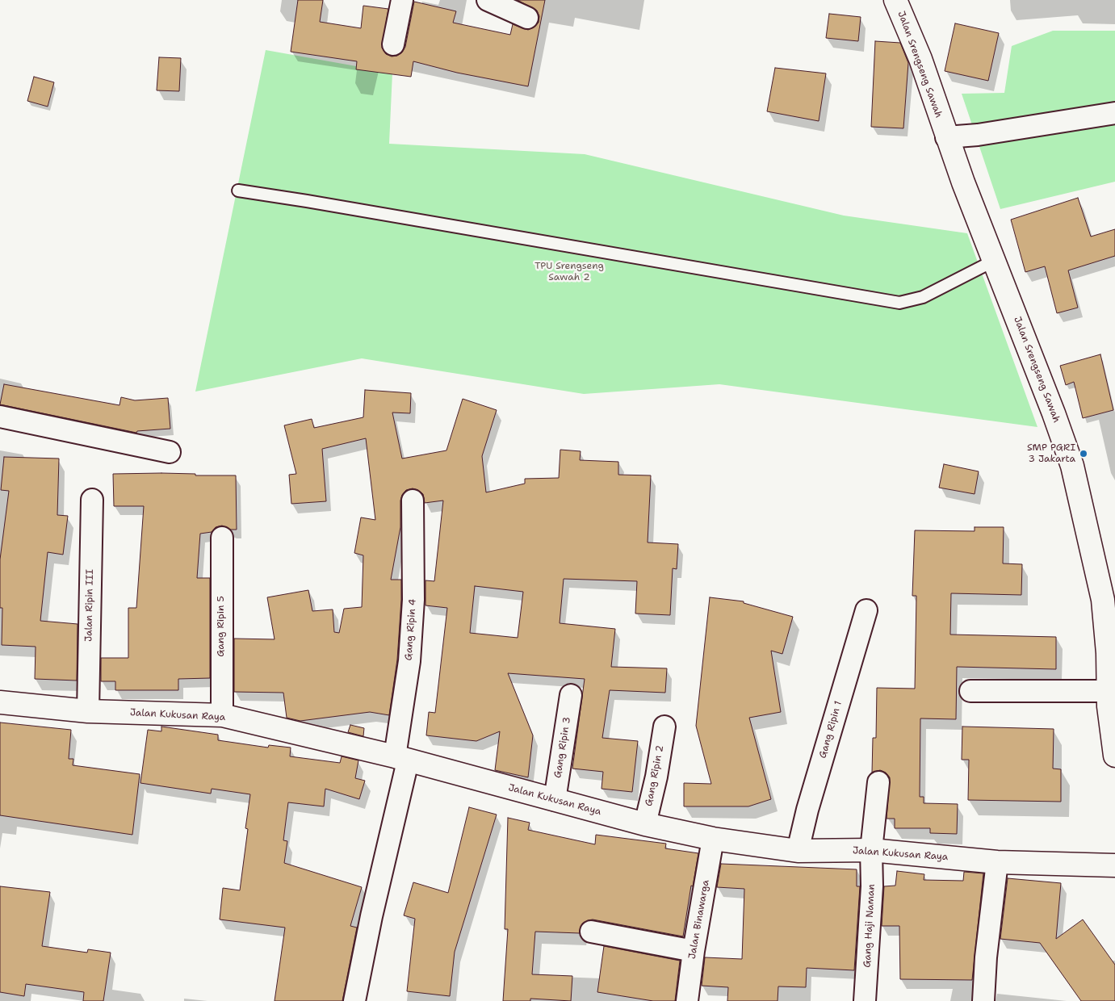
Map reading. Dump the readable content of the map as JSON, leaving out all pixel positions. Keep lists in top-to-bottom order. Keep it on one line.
{"streets":{"street":["Jalan Srengseng Sawah","Jalan Ripin III","Gang Ripin 5","Gang Ripin 4","Jalan Kukusan Raya","Gang Ripin 1","Gang Ripin 3","Gang Ripin 2","Jalan Binawarga","Gang Haji Naman"]},"crossings":[["Jalan Ripin III","Jalan Kukusan Raya"],["Gang Ripin 5","Jalan Kukusan Raya"],["Gang Ripin 4","Jalan Kukusan Raya"],["Jalan Kukusan Raya","Gang Ripin 1"],["Jalan Kukusan Raya","Gang Ripin 3"],["Jalan Kukusan Raya","Gang Ripin 2"],["Jalan Kukusan Raya","Jalan Binawarga"],["Jalan Kukusan Raya","Gang Haji Naman"]],"parks":["TPU Srengseng Sawah 2"],"places":["SMP PGRI 3 Jakarta"]}
